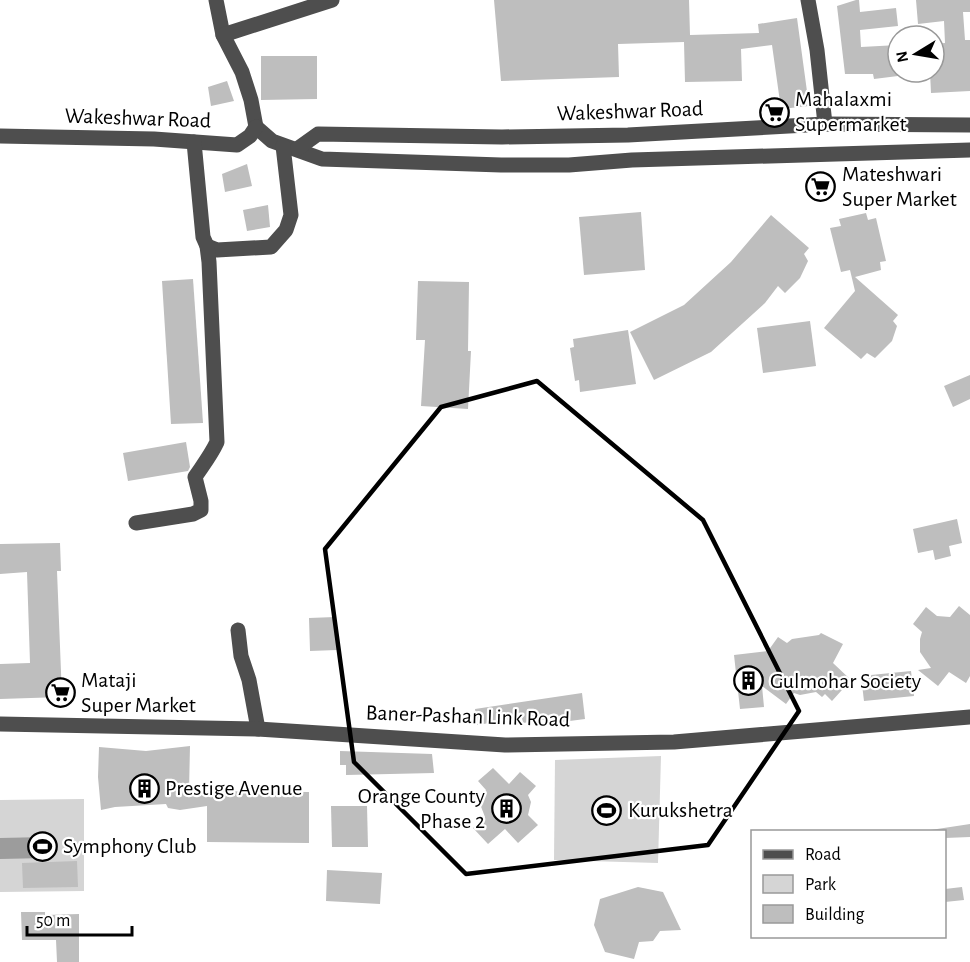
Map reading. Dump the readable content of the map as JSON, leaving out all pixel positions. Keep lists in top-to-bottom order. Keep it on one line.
{"streets":{"street":["Wakeshwar Road","Baner-Pashan Link Road"]},"places":{"supermarket":["Mahalaxmi Supermarket","Mateshwari Super Market","Mataji Super Market"],"building":["Gulmohar Society","Prestige Avenue","Orange County Phase 2"],"sports":["Kurukshetra","Symphony Club"]},"legend":["Road","Park","Building"],"scale_bar":"50 m","north":"left"}
